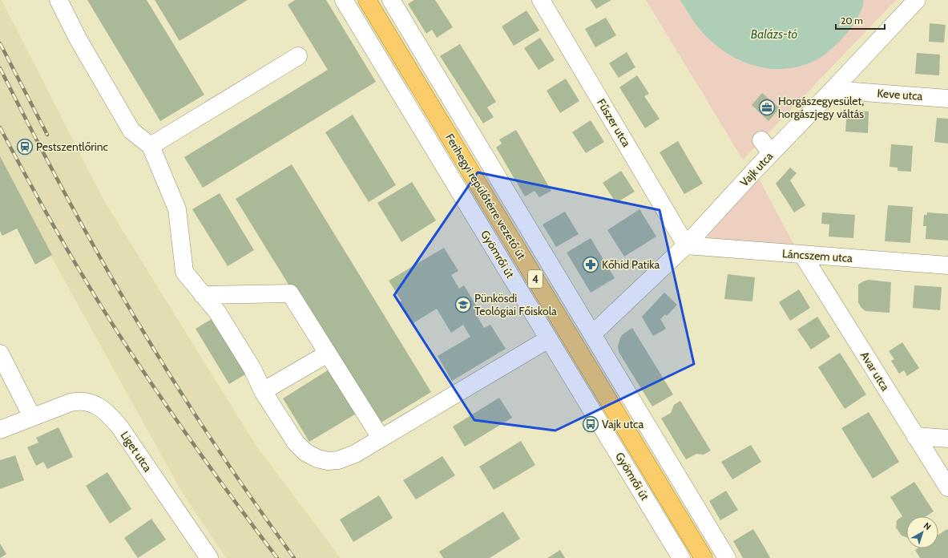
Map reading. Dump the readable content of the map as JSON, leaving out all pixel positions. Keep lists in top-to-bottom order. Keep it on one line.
{"streets":{"main road":["Ferihegyi repülőtérre vezető út","4"],"street":["Keve utca","Fűszer utca","Vajk utca","Gyömrői út","Láncszem utca","Avar utca","Liget utca"]},"crossings":[["Keve utca","Vajk utca"],["Fűszer utca","Vajk utca"],["Fűszer utca","Láncszem utca"],["Vajk utca","Láncszem utca"],["Láncszem utca","Avar utca"]],"water":["Balázs-tó"],"places":{"office":["Horgászegyesület, horgászjegy váltás"],"station":["Pestszentlőrinc"],"pharmacy":["Kőhíd Patika"],"school or university":["Pünkösdi Teológiai Főiskola"],"bus stop":["Vajk utca"]},"scale_bar":"20 m","north":"top right"}
